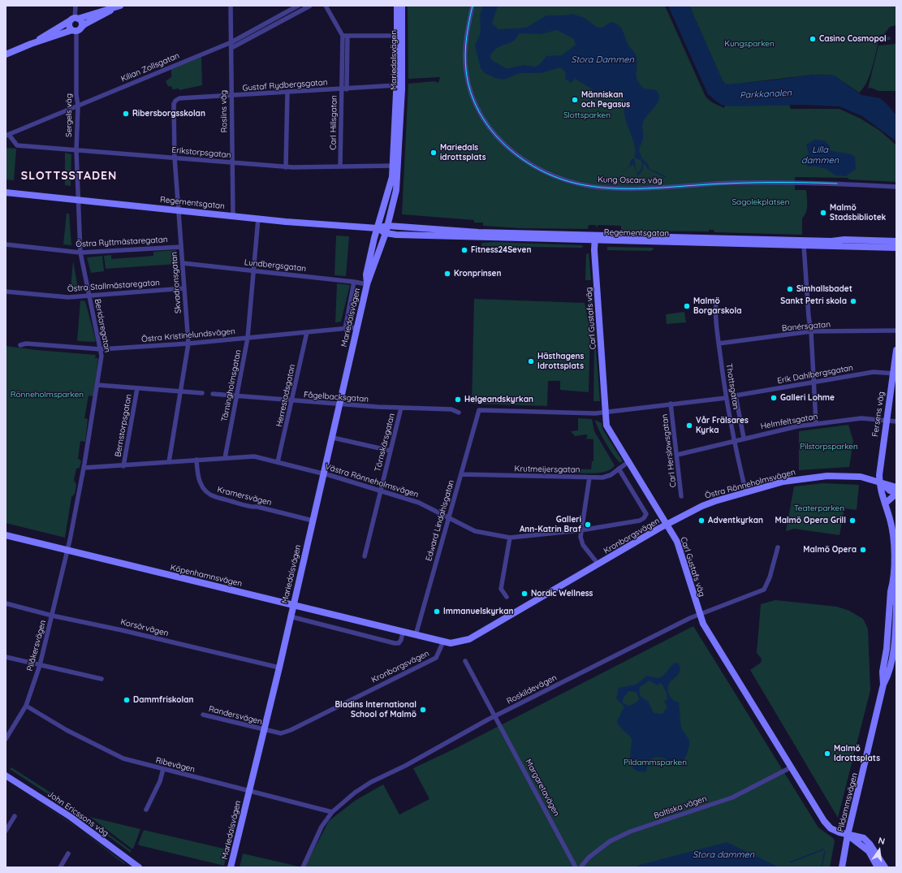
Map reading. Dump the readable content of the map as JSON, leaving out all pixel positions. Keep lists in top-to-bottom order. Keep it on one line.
{"streets":{"main road":["Mariedalsvägen","Regementsgatan","Carl Gustafs väg","Fersens väg","Östra Rönneholmsvägen","Kronborgsvägen","Köpenhamnsvägen","Pildammsvägen","John Ericssons väg"],"street":["Kilian Zollsgatan","Gustaf Rydbergsgatan","Roslins väg","Sergels väg","Carl Hillsgatan","Erikstorpsgatan","Kung Oscars väg","Östra Ryttmästaregatan","Lundbergsgatan","Skvadronsgatan","Östra Stallmästaregatan","Beridaregatan","Banérsgatan","Östra Kristinelundsvägen","Erik Dahlbergsgatan","Tärningholmsgatan","Thottsgatan","Herrestadsgatan","Fågelbacksgatan","Helmfeltsgatan","Bernstorpsgatan","Törnskärsgatan","Carl Herslowsgatan","Krutmeijersgatan","Västra Rönneholmsvägen","Kramersvägen","Edward Lindahlsgatan","Korsörvägen","Pilåkersvägen","Roskildevägen","Randersvägen","Ribevägen","Margaretavägen","Baltiska vägen"]},"crossings":[["Mariedalsvägen","Gustaf Rydbergsgatan"],["Mariedalsvägen","Erikstorpsgatan"],["Mariedalsvägen","Regementsgatan"],["Mariedalsvägen","Lundbergsgatan"],["Mariedalsvägen","Östra Kristinelundsvägen"],["Mariedalsvägen","Fågelbacksgatan"],["Mariedalsvägen","Västra Rönneholmsvägen"],["Mariedalsvägen","Kramersvägen"],["Mariedalsvägen","Kronborgsvägen"],["Mariedalsvägen","Köpenhamnsvägen"],["Mariedalsvägen","Korsörvägen"],["Mariedalsvägen","Randersvägen"],["Mariedalsvägen","Ribevägen"],["Kilian Zollsgatan","Roslins väg"],["Kilian Zollsgatan","Sergels väg"],["Kilian Zollsgatan","Erikstorpsgatan"],["Gustaf Rydbergsgatan","Roslins väg"],["Gustaf Rydbergsgatan","Carl Hillsgatan"],["Gustaf Rydbergsgatan","Skvadronsgatan"],["Roslins väg","Erikstorpsgatan"],["Roslins väg","Regementsgatan"],["Sergels väg","Erikstorpsgatan"],["Sergels väg","Regementsgatan"],["Sergels väg","Beridaregatan"],["Carl Hillsgatan","Erikstorpsgatan"],["Erikstorpsgatan","Skvadronsgatan"],["Regementsgatan","Skvadronsgatan"],["Regementsgatan","Carl Gustafs väg"],["Regementsgatan","Beridaregatan"],["Regementsgatan","Tärningholmsgatan"],["Östra Ryttmästaregatan","Skvadronsgatan"],["Östra Ryttmästaregatan","Beridaregatan"],["Lundbergsgatan","Skvadronsgatan"],["Lundbergsgatan","Tärningholmsgatan"],["Skvadronsgatan","Östra Stallmästaregatan"],["Skvadronsgatan","Östra Kristinelundsvägen"],["Skvadronsgatan","Västra Rönneholmsvägen"],["Östra Stallmästaregatan","Beridaregatan"],["Carl Gustafs väg","Krutmeijersgatan"],["Carl Gustafs väg","Östra Rönneholmsvägen"],["Carl Gustafs väg","Edward Lindahlsgatan"],["Carl Gustafs väg","Kronborgsvägen"],["Carl Gustafs väg","Roskildevägen"],["Carl Gustafs väg","Pildammsvägen"],["Carl Gustafs väg","Baltiska vägen"],["Beridaregatan","Östra Kristinelundsvägen"],["Beridaregatan","Västra Rönneholmsvägen"],["Beridaregatan","Köpenhamnsvägen"],["Beridaregatan","Pilåkersvägen"],["Banérsgatan","Thottsgatan"],["Östra Kristinelundsvägen","Tärningholmsgatan"],["Östra Kristinelundsvägen","Herrestadsgatan"],["Erik Dahlbergsgatan","Thottsgatan"],["Erik Dahlbergsgatan","Fersens väg"],["Tärningholmsgatan","Fågelbacksgatan"],["Tärningholmsgatan","Västra Rönneholmsvägen"],["Thottsgatan","Helmfeltsgatan"],["Thottsgatan","Östra Rönneholmsvägen"],["Herrestadsgatan","Fågelbacksgatan"],["Herrestadsgatan","Västra Rönneholmsvägen"],["Fågelbacksgatan","Törnskärsgatan"],["Fersens väg","Helmfeltsgatan"],["Fersens väg","Östra Rönneholmsvägen"],["Fersens väg","Pildammsvägen"],["Helmfeltsgatan","Carl Herslowsgatan"],["Bernstorpsgatan","Västra Rönneholmsvägen"],["Törnskärsgatan","Västra Rönneholmsvägen"],["Krutmeijersgatan","Västra Rönneholmsvägen"],["Krutmeijersgatan","Edward Lindahlsgatan"],["Västra Rönneholmsvägen","Kramersvägen"],["Västra Rönneholmsvägen","Edward Lindahlsgatan"],["Östra Rönneholmsvägen","Kronborgsvägen"],["Östra Rönneholmsvägen","Pildammsvägen"],["Edward Lindahlsgatan","Köpenhamnsvägen"],["Kronborgsvägen","Köpenhamnsvägen"],["Kronborgsvägen","Randersvägen"],["Köpenhamnsvägen","Pilåkersvägen"],["Korsörvägen","Pilåkersvägen"],["Pilåkersvägen","Ribevägen"],["Roskildevägen","Ribevägen"],["Roskildevägen","Margaretavägen"]],"districts":["SLOTTSSTADEN"],"water":["Stora Dammen","Parkkanalen","Lilla dammen","Stora dammen"],"parks":["Kungsparken","Slottsparken","Sagolekplatsen","Rönneholmsparken","Pilstorpsparken","Teaterparken","Pildammsparken"],"places":["Casino Cosmopol","Människan och Pegasus","Ribersborgsskolan","Mariedals idrottsplats","Malmö Stadsbibliotek","Fitness24Seven","Kronprinsen","Simhallsbadet","Sankt Petri skola","Malmö Borgarskola","Hästhagens Idrottsplats","Galleri Lohme","Helgeandskyrkan","Vår Frälsares Kyrka","Adventkyrkan","Malmö Opera Grill","Galleri Ann-Katrin Braf","Malmö Opera","Nordic Wellness","Immanuelskyrkan","Dammfriskolan","Bladins International School of Malmö","Malmö Idrottsplats"],"north":"top"}
